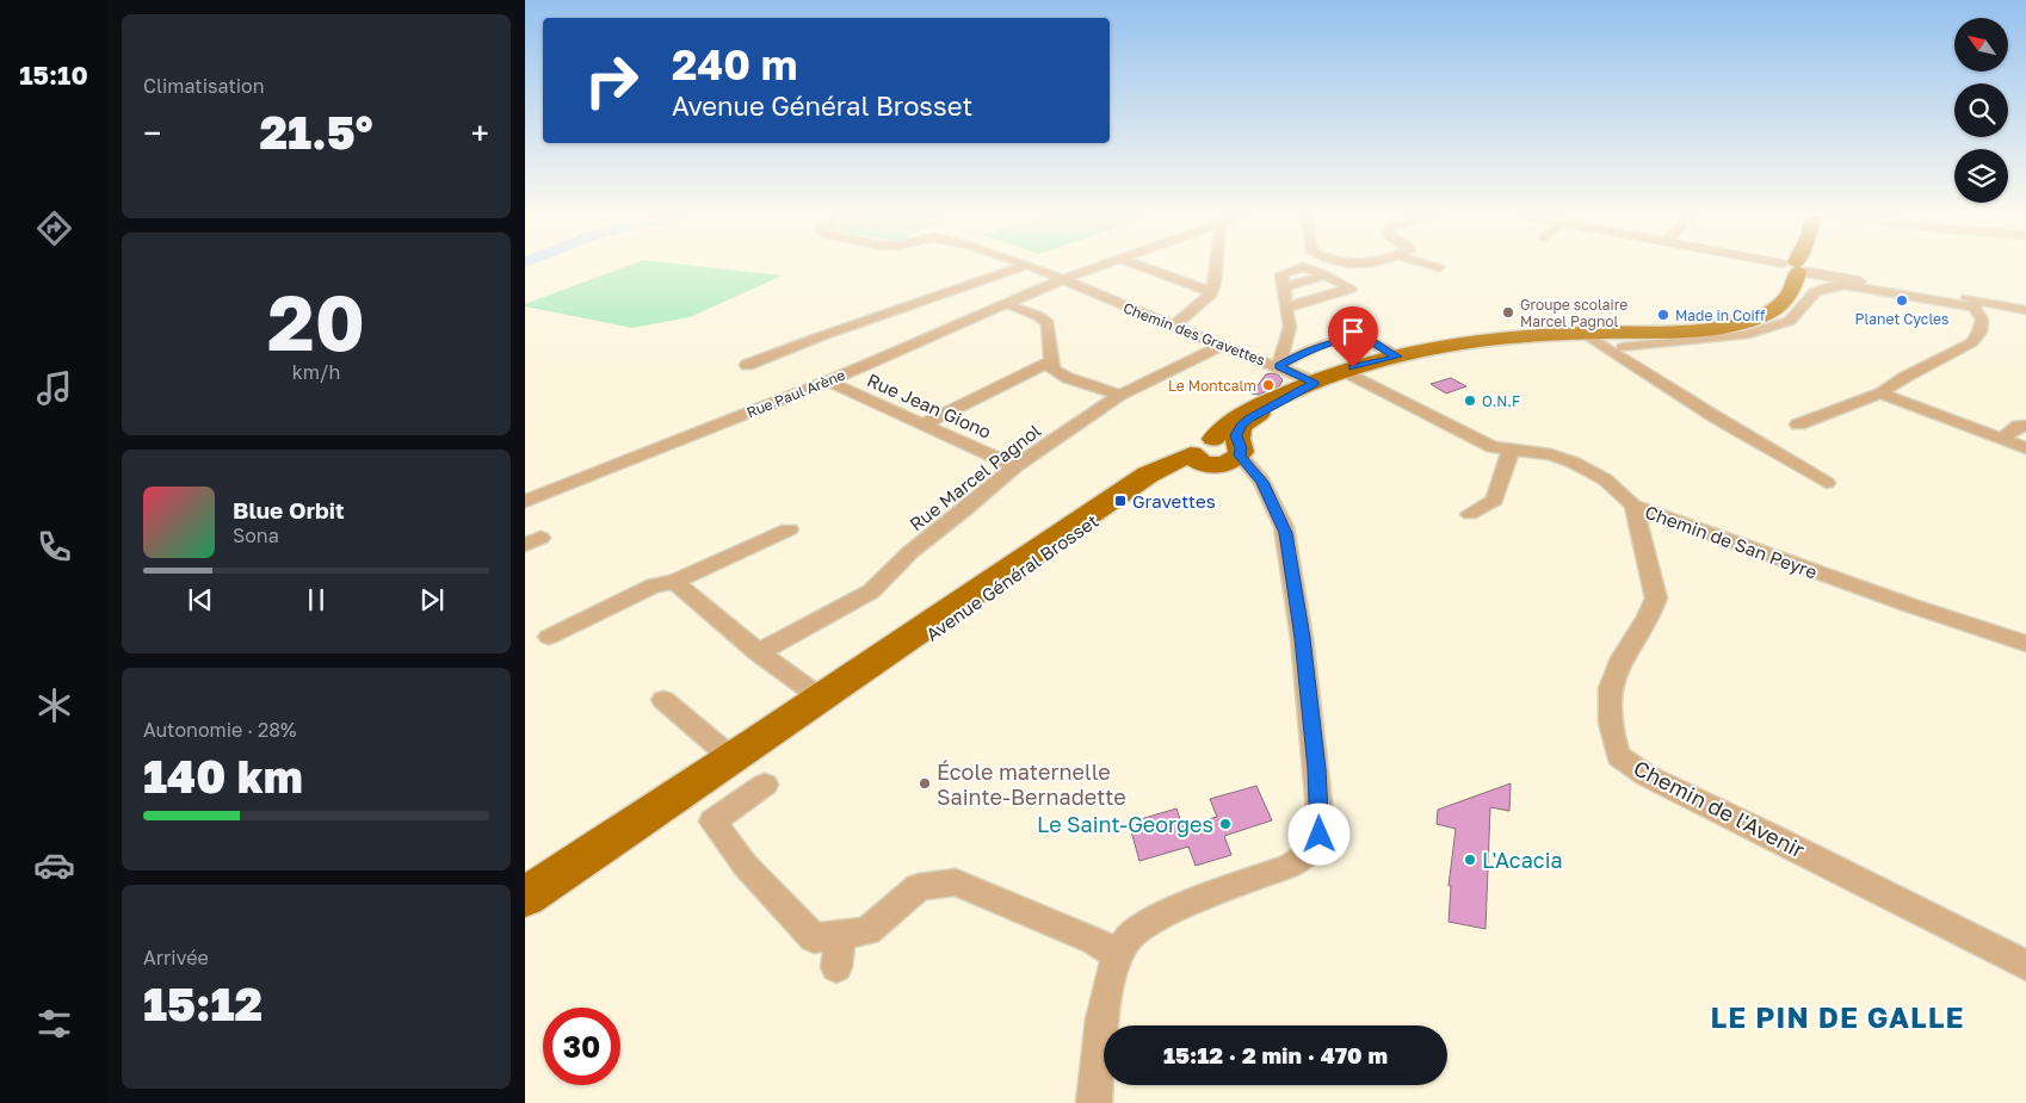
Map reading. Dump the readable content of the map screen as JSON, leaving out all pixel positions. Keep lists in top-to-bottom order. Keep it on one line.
{"streets":{"main road":["Avenue Général Brosset"],"street":["Chemin des Gravettes","Rue Paul Arène","Rue Jean Giono","Rue Marcel Pagnol","Chemin de San Peyre","Chemin de l'Avenir"]},"crossings":[["Chemin des Gravettes","Rue Paul Arène"],["Chemin des Gravettes","Rue Marcel Pagnol"],["Chemin des Gravettes","Avenue Général Brosset"],["Rue Paul Arène","Rue Jean Giono"],["Rue Jean Giono","Rue Marcel Pagnol"],["Chemin de San Peyre","Avenue Général Brosset"],["Chemin de San Peyre","Chemin de l'Avenir"]],"districts":["LE PIN DE GALLE"],"places":{"other":["Planet Cycles","Groupe scolaire Marcel Pagnol","Made in Coiff","Le Montcalm","O.N.F","École maternelle Sainte-Bernadette","Le Saint-Georges","L'Acacia"],"transit":["Gravettes"]},"north":"top left","page":{"tabs":"15:10","tile":["Climatisation",["20","km/h"],["Autonomie · 28%","140 km"],["Arrivée","15:12"]],"turn":["240 m","Avenue Général Brosset"],"heat":["−","21.5°","+"],"song":["Blue Orbit","Sona"],"limit":"30","trip":"15:12 · 2 min · 470 m"}}
